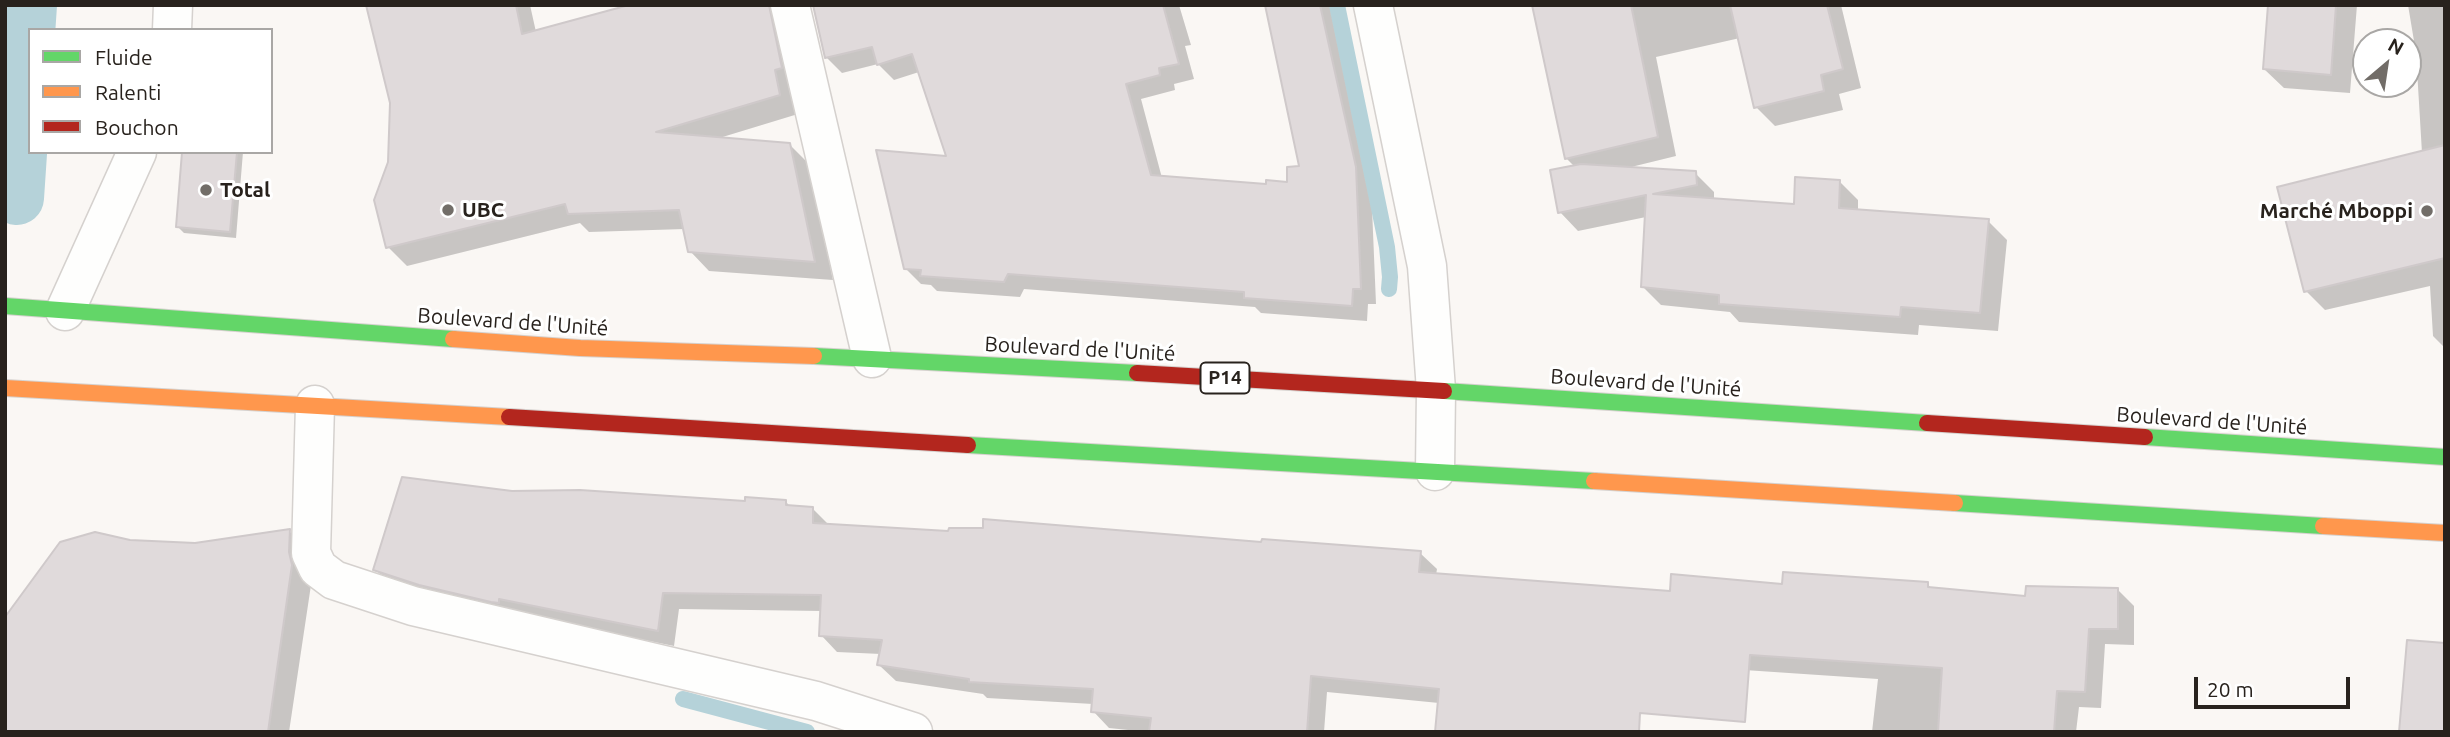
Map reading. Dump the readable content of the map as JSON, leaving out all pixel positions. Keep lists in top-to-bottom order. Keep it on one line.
{"streets":{"main road":["Boulevard de l'Unité","P14"]},"places":["Total","UBC","Marché Mboppi"],"legend":["Fluide","Ralenti","Bouchon"],"scale_bar":"20 m","north":"top right"}
